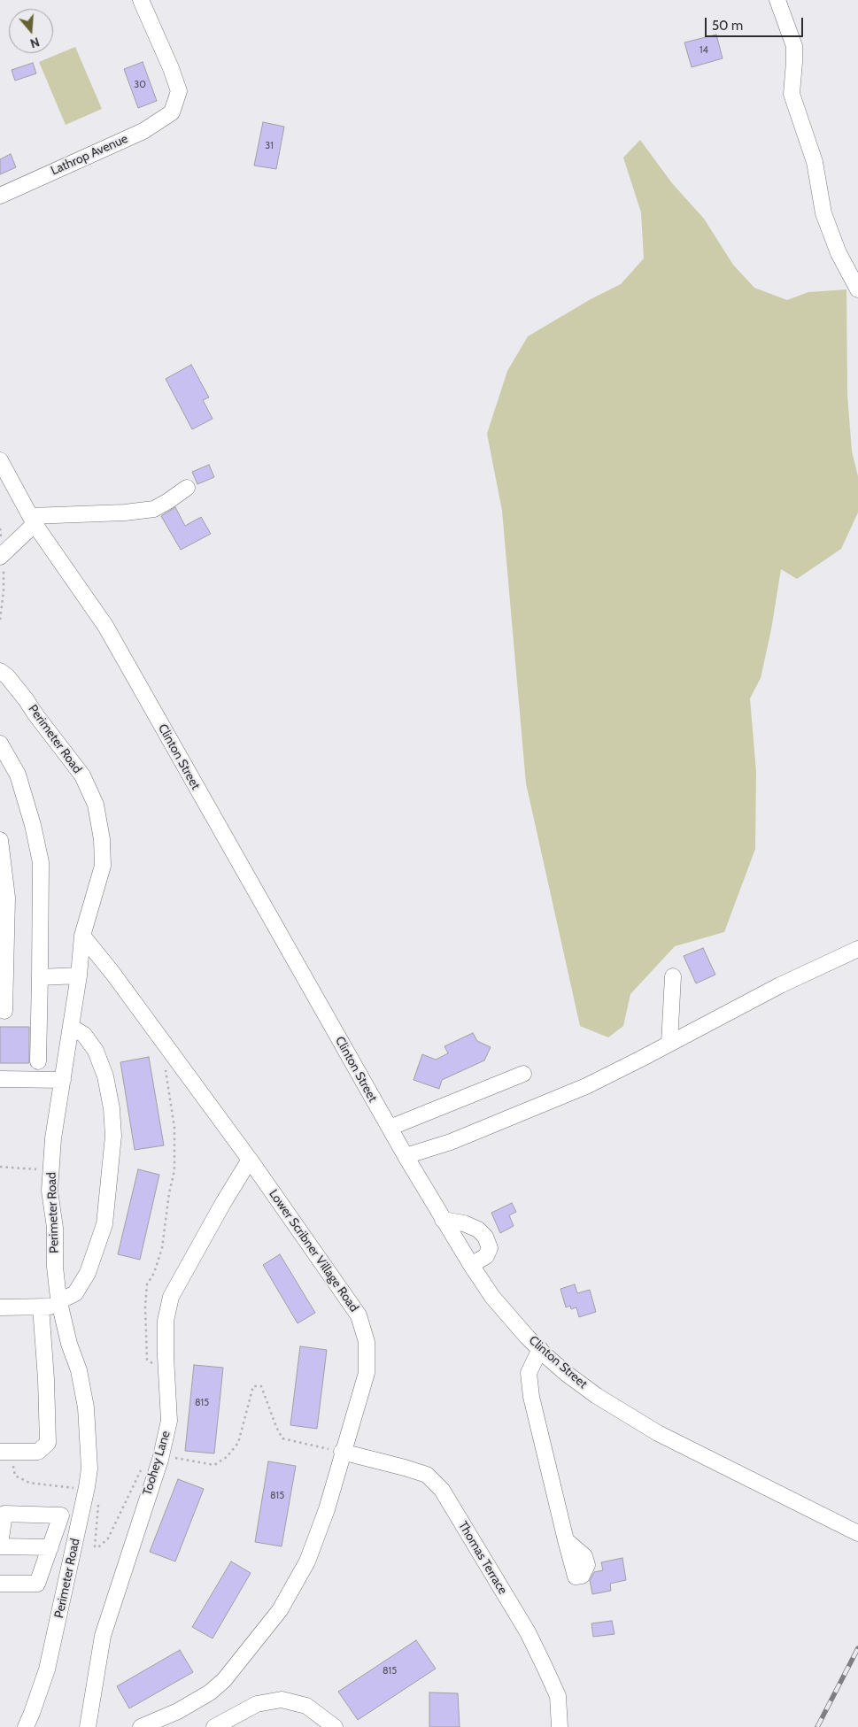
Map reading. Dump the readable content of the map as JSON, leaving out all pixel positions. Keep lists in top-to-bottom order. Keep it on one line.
{"streets":{"street":["Lathrop Avenue","Perimeter Road","Clinton Street","Lower Scribner Village Road","Toohey Lane","Thomas Terrace"]},"crossings":[["Perimeter Road","Lower Scribner Village Road"],["Lower Scribner Village Road","Toohey Lane"],["Lower Scribner Village Road","Thomas Terrace"]],"house_numbers":["14","30","31","815","815","815"],"scale_bar":"50 m","north":"bottom"}
